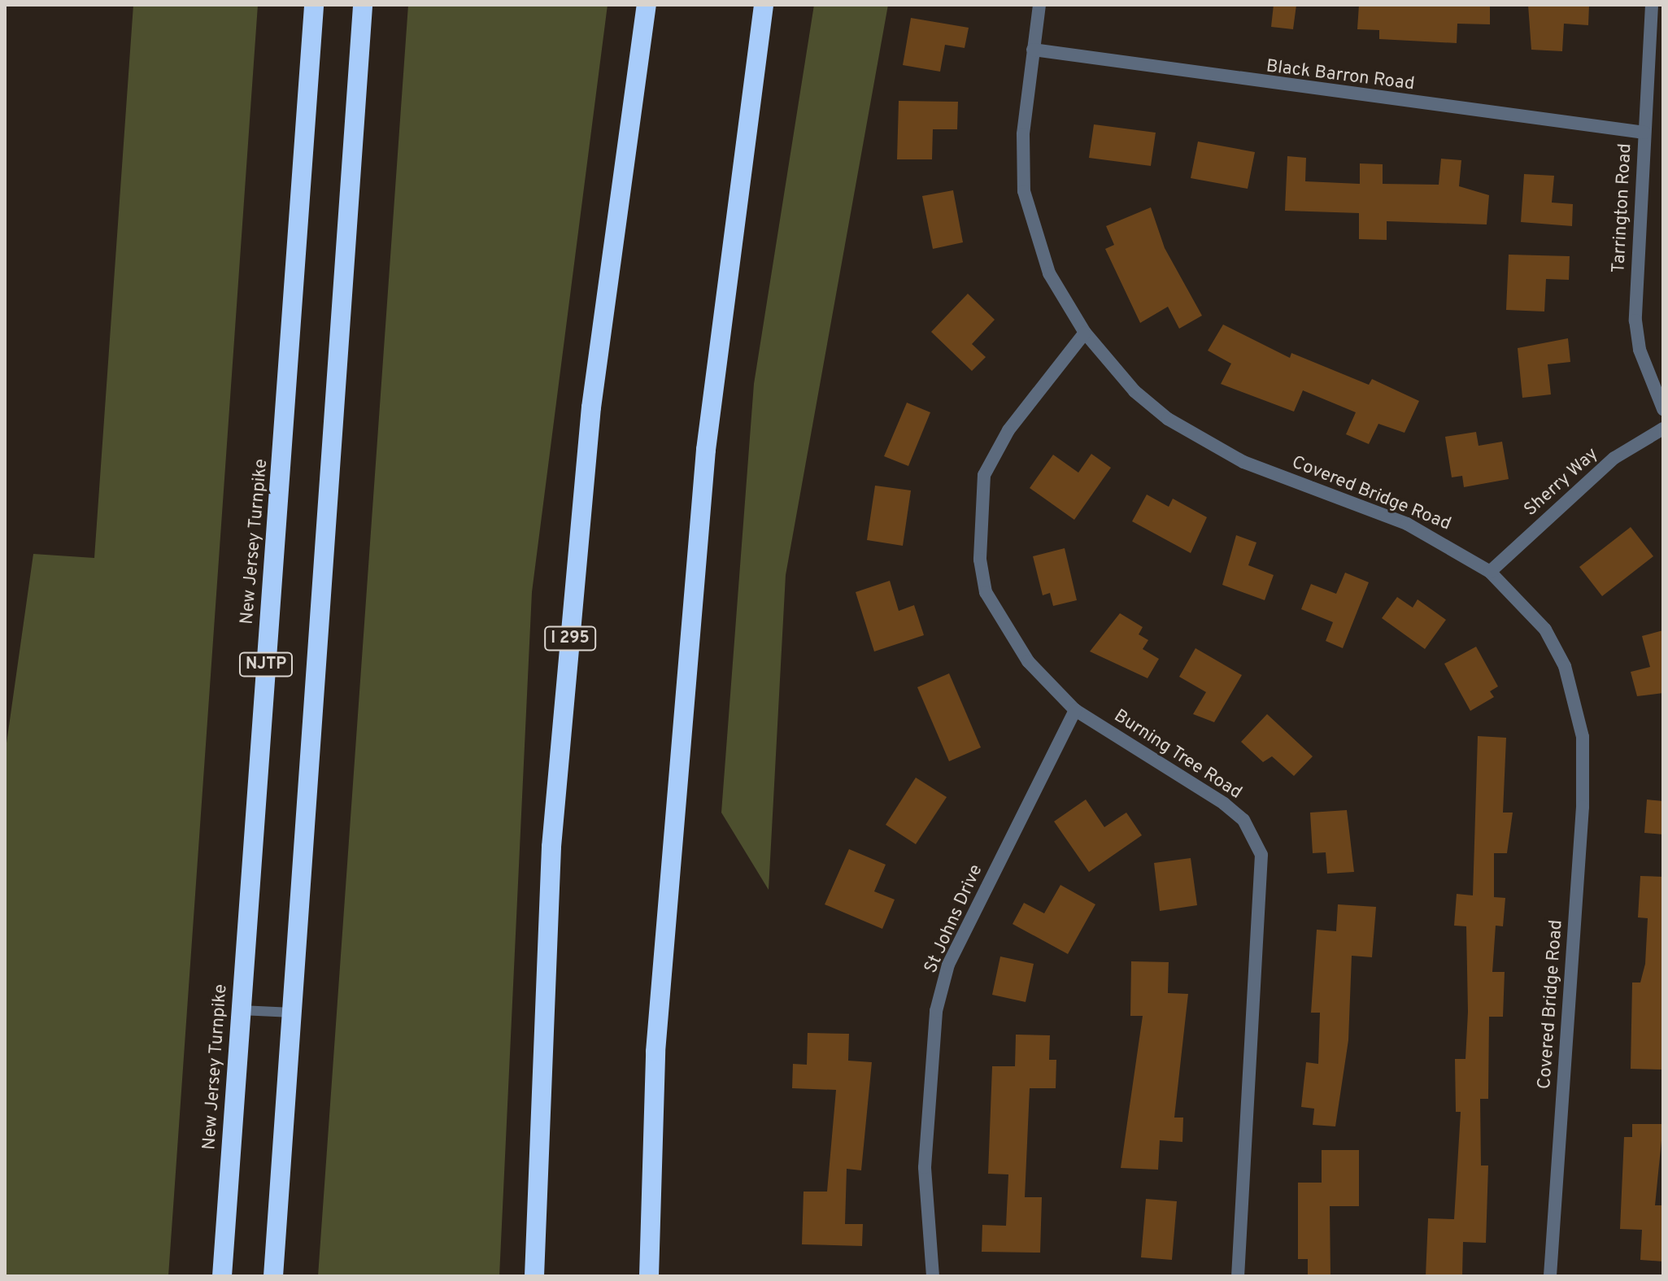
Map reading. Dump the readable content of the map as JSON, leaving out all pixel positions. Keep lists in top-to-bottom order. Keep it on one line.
{"streets":{"highway":["New Jersey Turnpike","I 295","NJTP"],"street":["Black Barron Road","Tarrington Road","Sherry Way","Covered Bridge Road","Burning Tree Road","St Johns Drive"]},"crossings":[["Black Barron Road","Tarrington Road"],["Black Barron Road","Covered Bridge Road"],["Sherry Way","Covered Bridge Road"],["Covered Bridge Road","Burning Tree Road"],["Burning Tree Road","St Johns Drive"]]}
